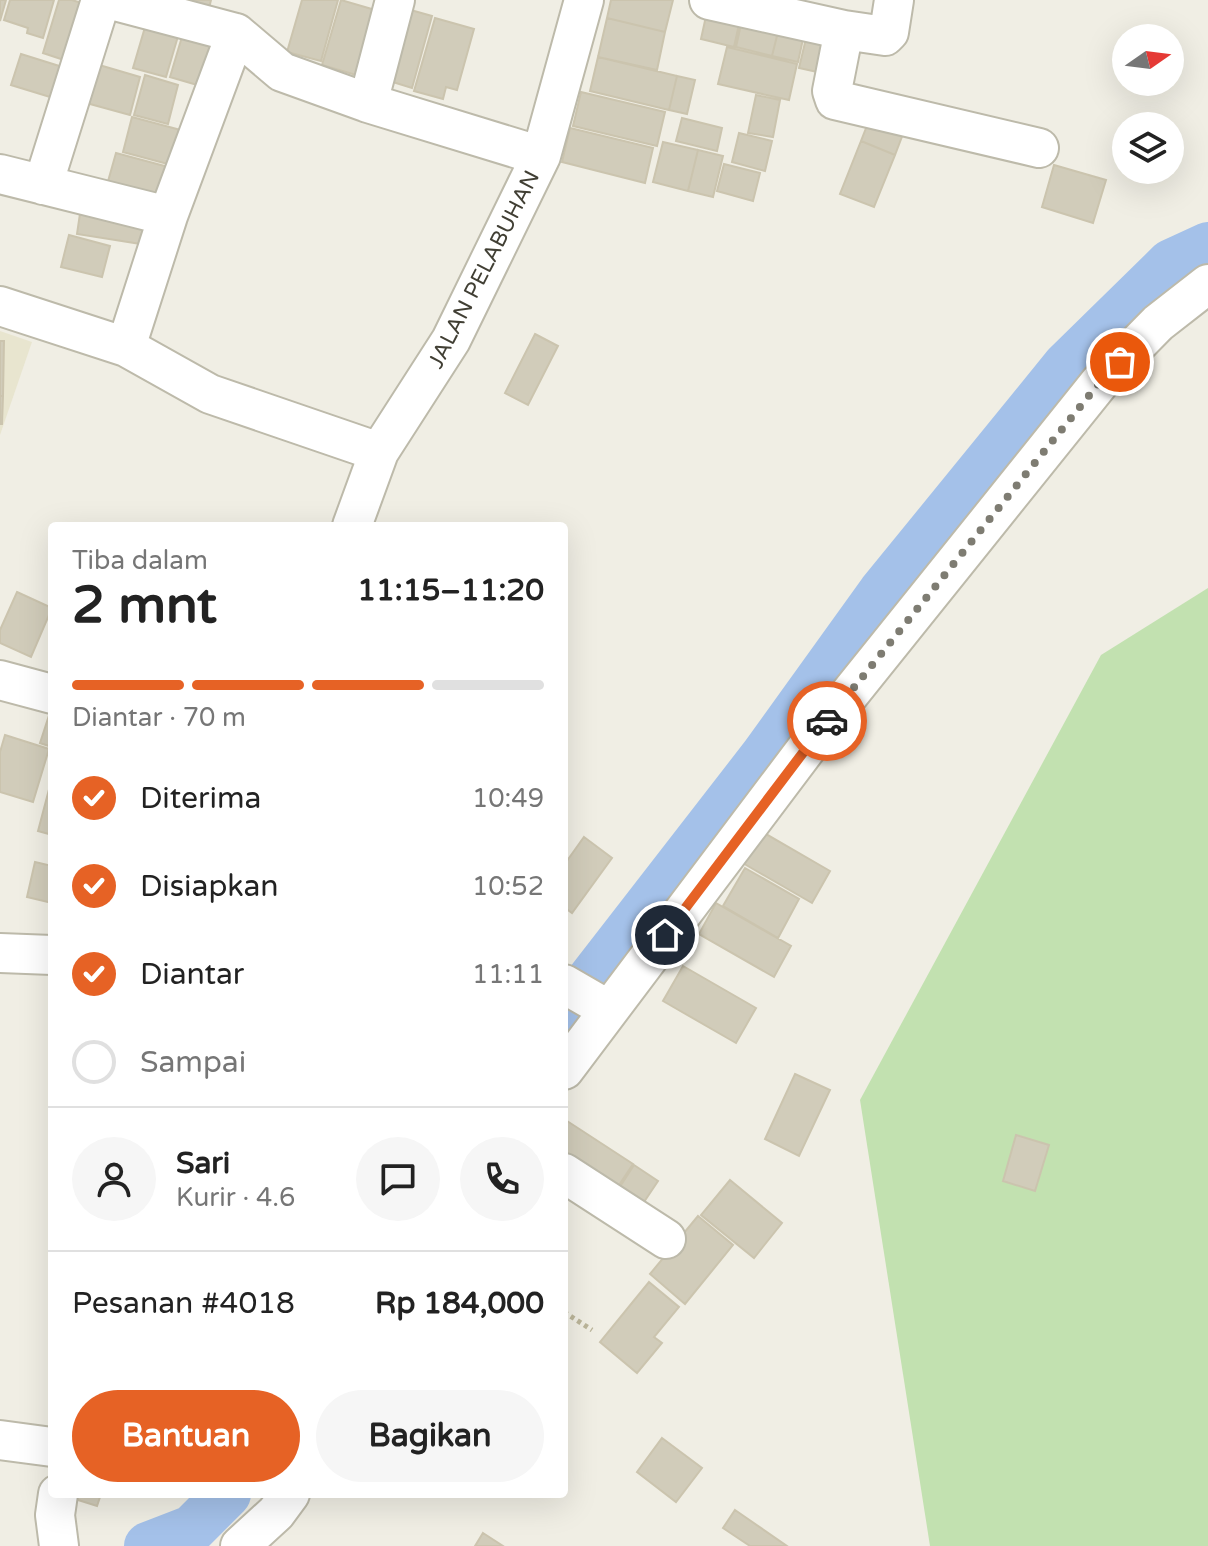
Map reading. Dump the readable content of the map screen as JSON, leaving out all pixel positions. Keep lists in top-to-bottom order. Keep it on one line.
{"streets":{"street":["JALAN PELABUHAN"]},"north":"right","page":{"heading":["2 mnt","Tiba dalam","11:15–11:20"],"panel":["Sari","Kurir · 4.6","Pesanan #4018","Rp 184,000"],"bar":"Diantar · 70 m","list":[["Diterima","10:49"],["Disiapkan","10:52"],["Diantar","11:11"],"Sampai"],"buttons":["Bantuan","Bagikan"]}}
